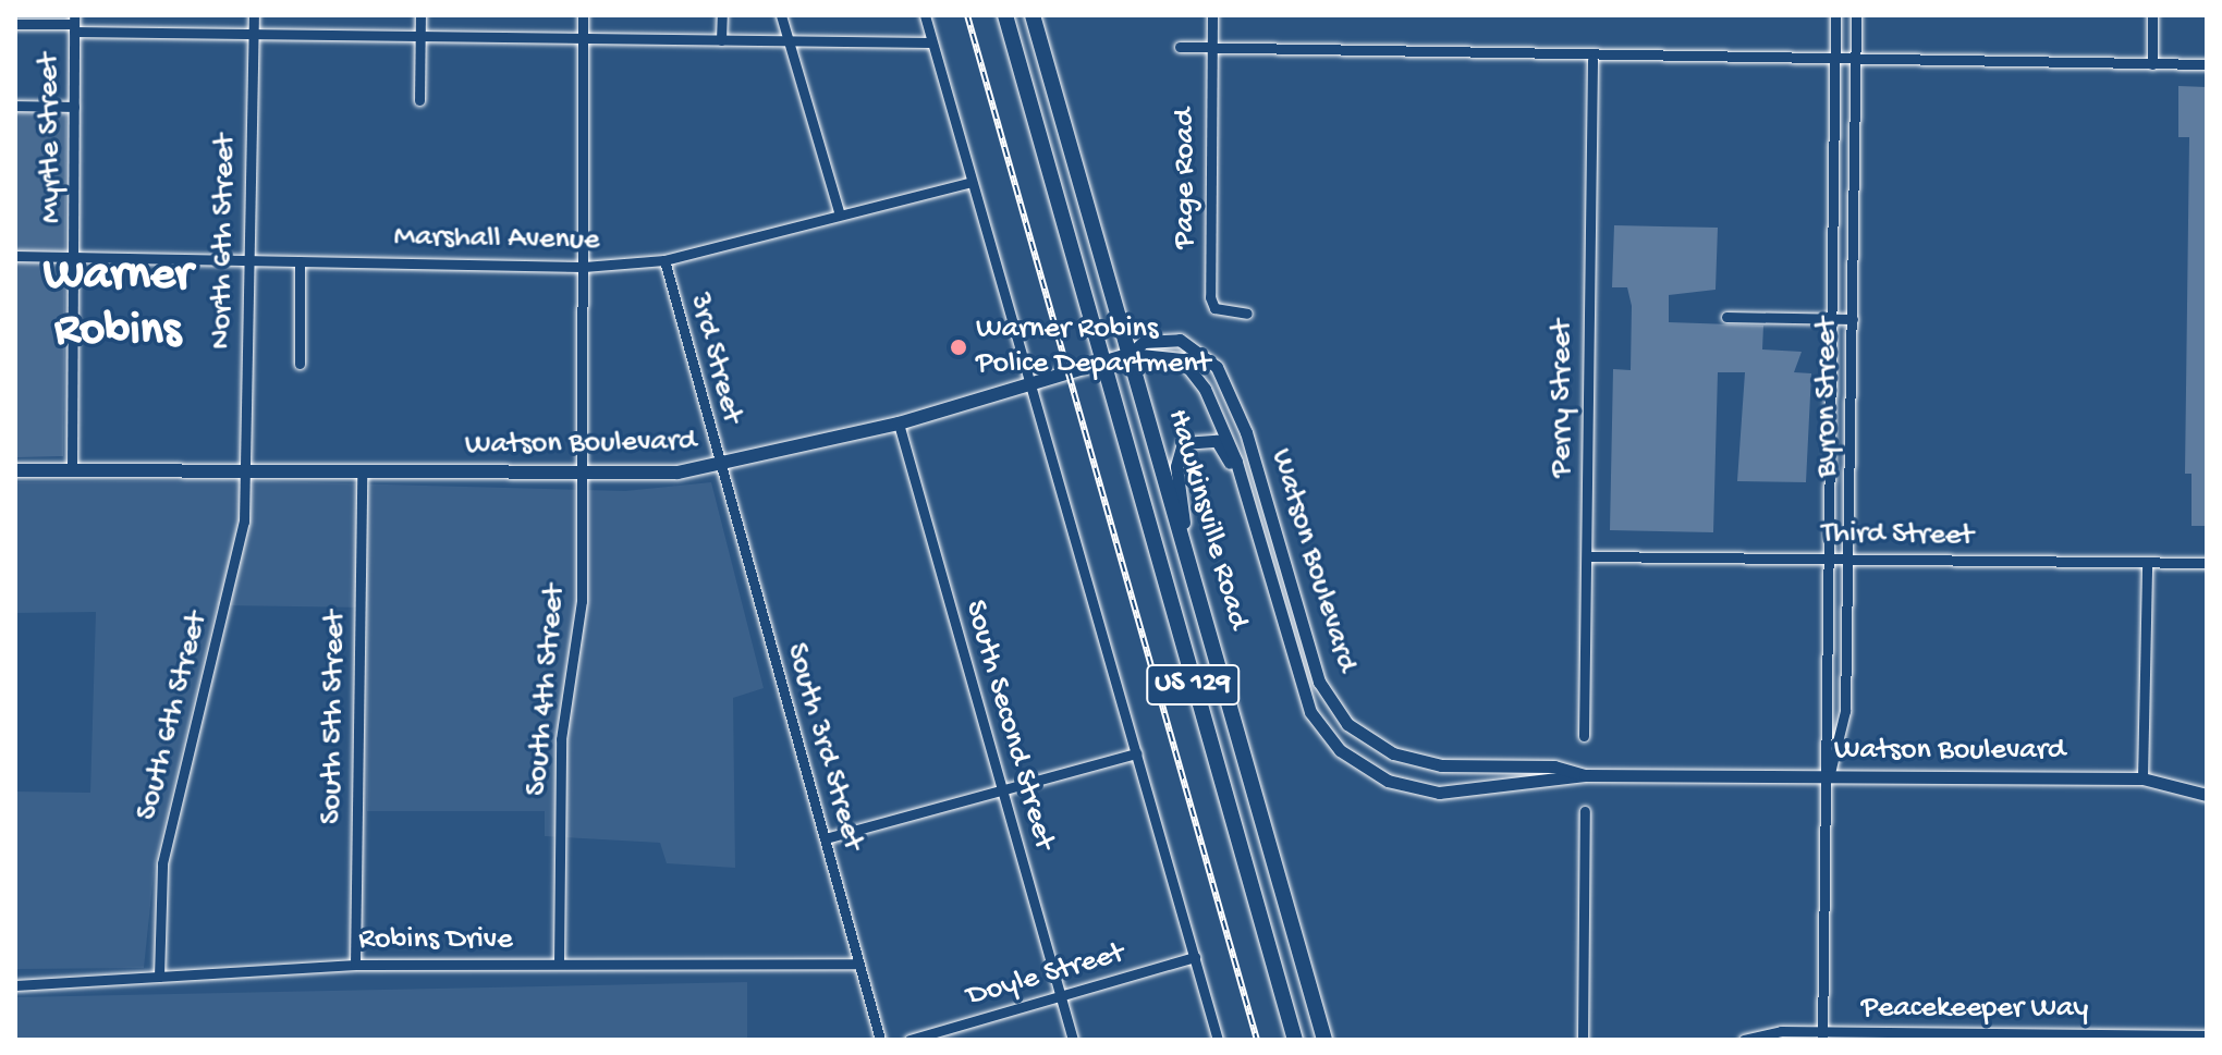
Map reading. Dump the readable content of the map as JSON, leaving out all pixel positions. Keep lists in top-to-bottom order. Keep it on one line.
{"streets":{"main road":["Watson Boulevard","Hawkinsville Road","US 129"],"street":["Myrtle Street","Page Road","Marshall Avenue","North 6th Street","3rd Street","Byron Street","Perry Street","Third Street","South 4th Street","South 6th Street","South 5th Street","South Second Street","South 3rd Street","Robins Drive","Doyle Street","Peacekeeper Way"]},"crossings":[["Myrtle Street","Marshall Avenue"],["Myrtle Street","Watson Boulevard"],["Marshall Avenue","North 6th Street"],["Marshall Avenue","3rd Street"],["Marshall Avenue","South 4th Street"],["North 6th Street","Watson Boulevard"],["North 6th Street","South 6th Street"],["3rd Street","Watson Boulevard"],["3rd Street","South 3rd Street"],["Byron Street","Watson Boulevard"],["Byron Street","Third Street"],["Byron Street","Peacekeeper Way"],["Perry Street","Third Street"],["Watson Boulevard","Hawkinsville Road"],["Watson Boulevard","South 4th Street"],["Watson Boulevard","South 6th Street"],["Watson Boulevard","South 5th Street"],["Watson Boulevard","South Second Street"],["Watson Boulevard","South 3rd Street"],["South 4th Street","Robins Drive"],["South 6th Street","Robins Drive"],["South 5th Street","Robins Drive"],["South Second Street","Doyle Street"],["South 3rd Street","Robins Drive"]],"districts":["Warner Robins"],"places":["Warner Robins Police Department"]}
